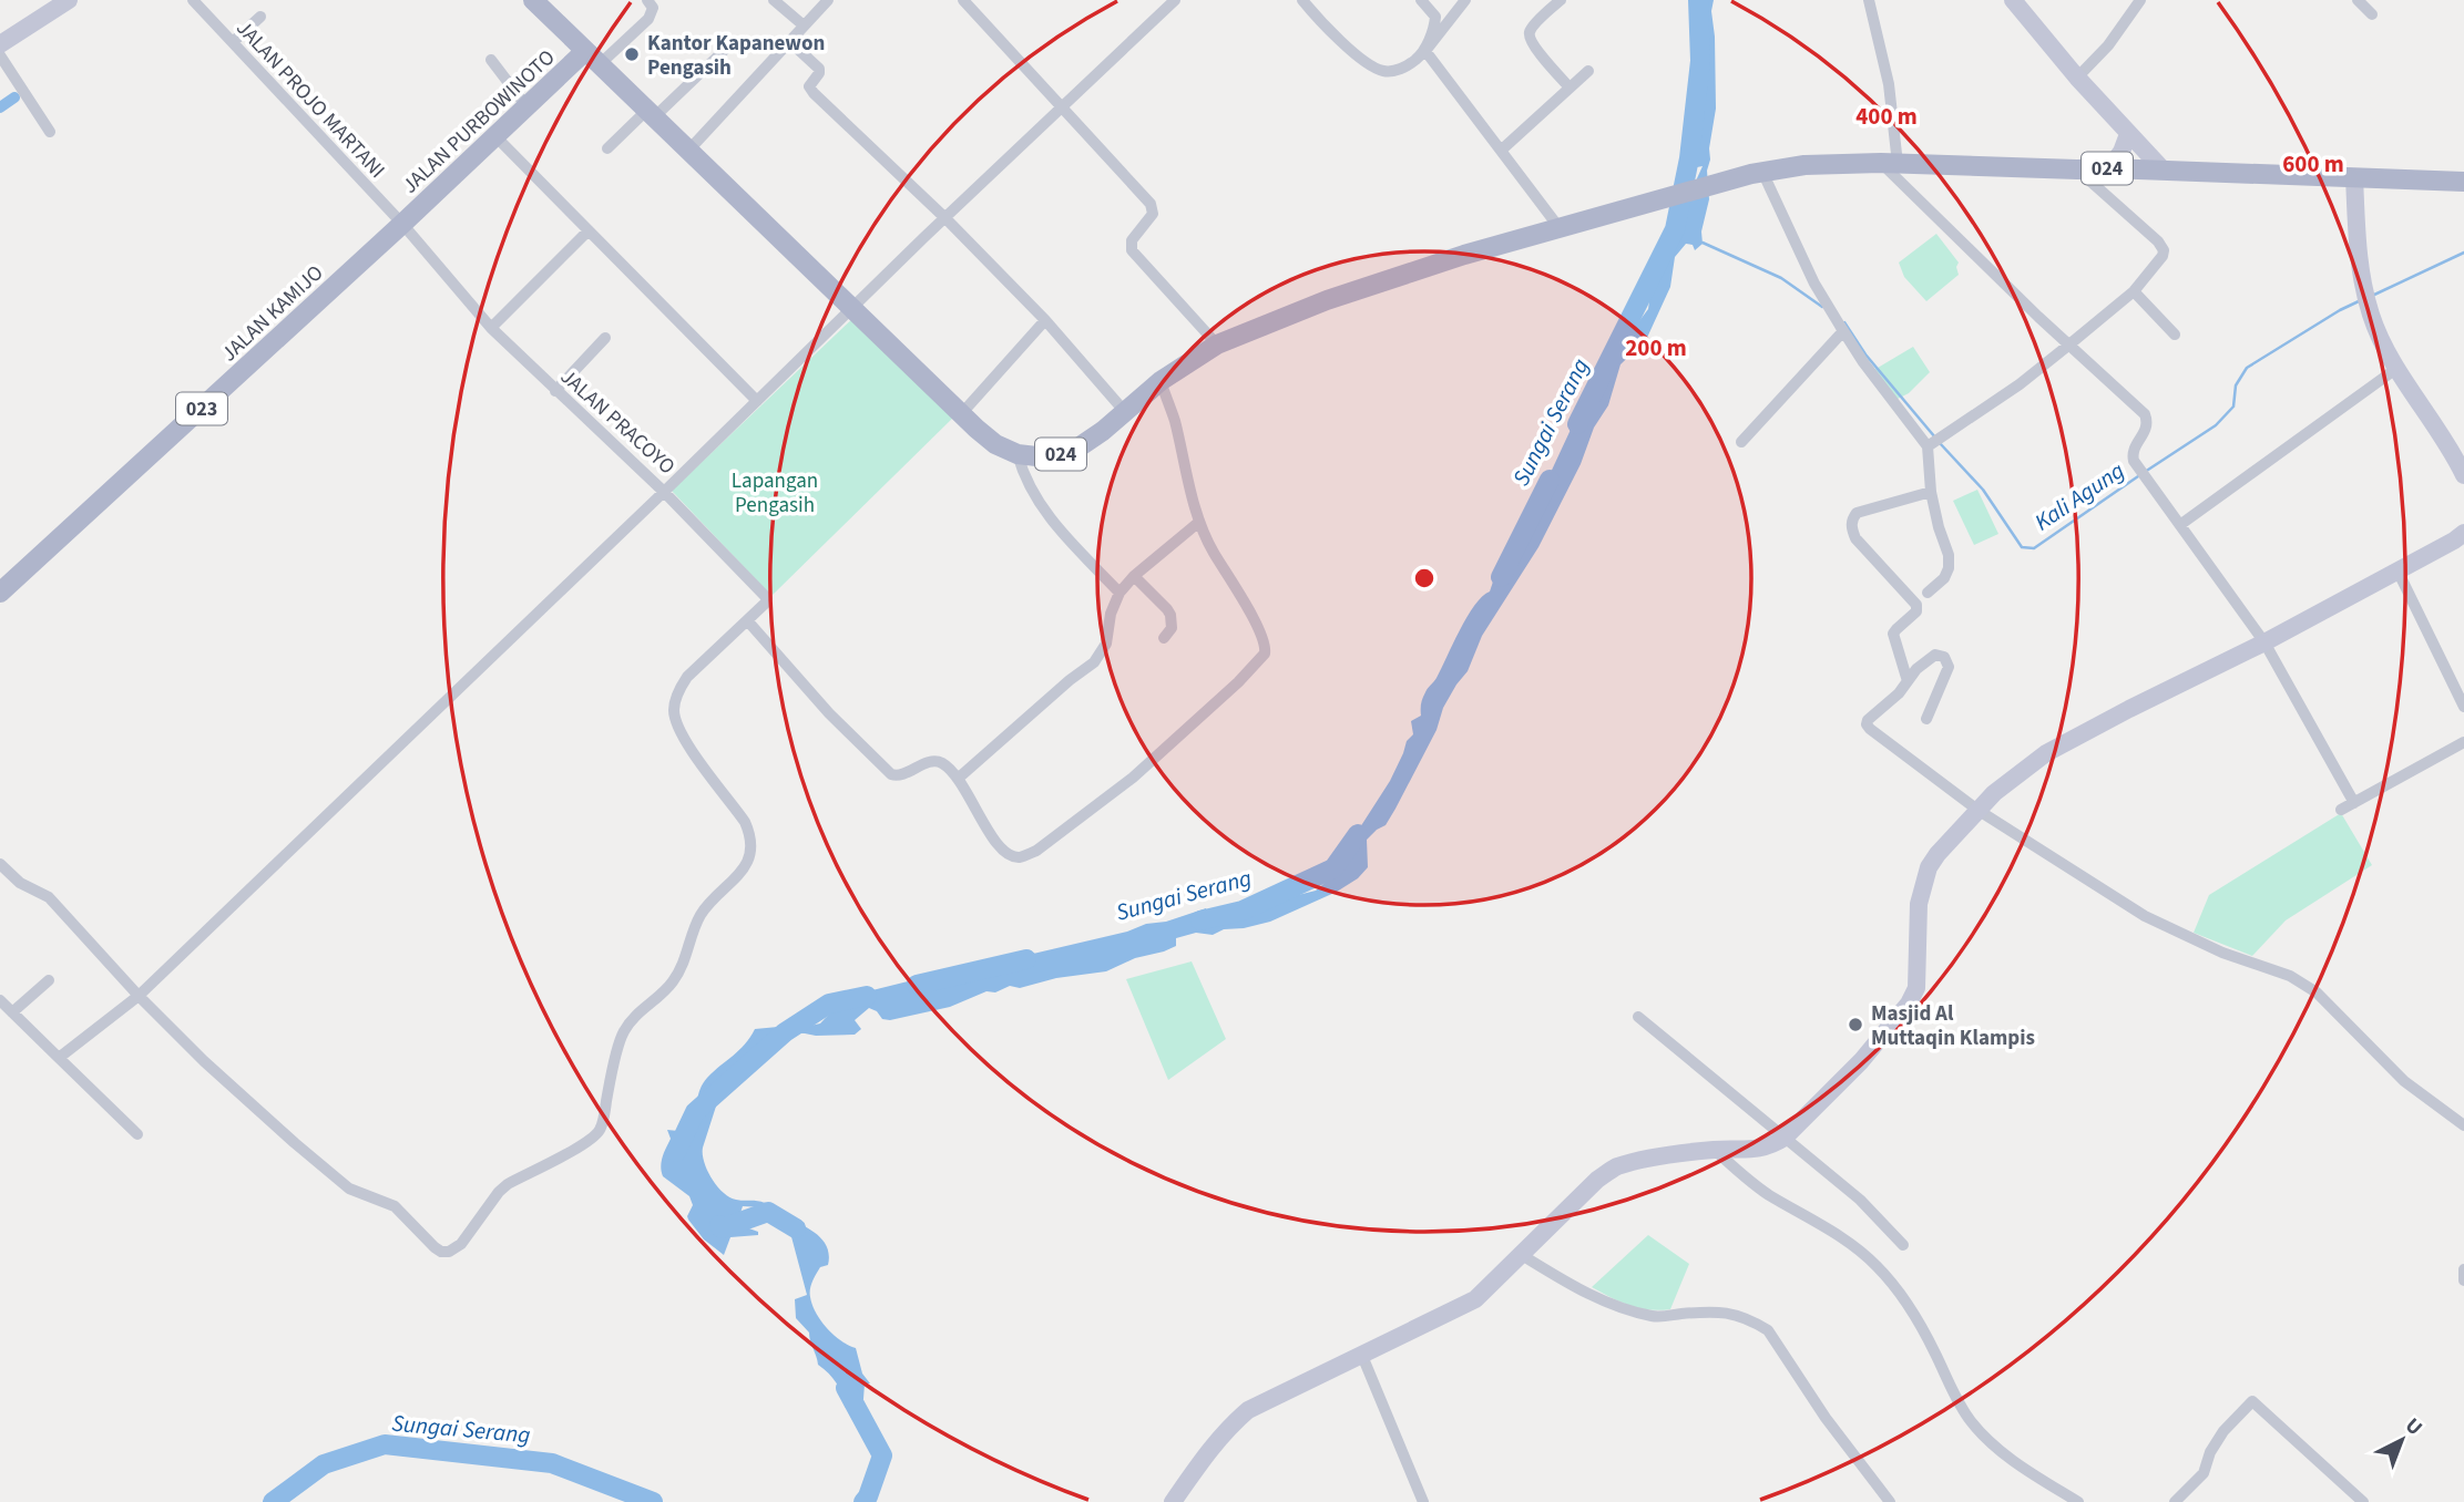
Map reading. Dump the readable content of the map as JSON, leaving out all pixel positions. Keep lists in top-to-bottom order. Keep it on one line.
{"streets":{"main road":["JALAN PURBOWINOTO","024","JALAN KAMIJO","023"],"street":["JALAN PROJO MARTANI","JALAN PRACOYO"]},"crossings":[["JALAN PROJO MARTANI","JALAN PURBOWINOTO"],["JALAN PROJO MARTANI","JALAN KAMIJO"],["JALAN PROJO MARTANI","JALAN PRACOYO"],["JALAN PURBOWINOTO","024"],["JALAN PURBOWINOTO","JALAN KAMIJO"],["JALAN PURBOWINOTO","JALAN PRACOYO"],["024","JALAN PRACOYO"],["JALAN KAMIJO","JALAN PRACOYO"]],"water":["Sungai Serang","Kali Agung"],"parks":["Lapangan Pengasih"],"places":["Kantor Kapanewon Pengasih","Masjid Al Muttaqin Klampis"],"north":"top right","rings":["400 m","600 m","200 m"]}
